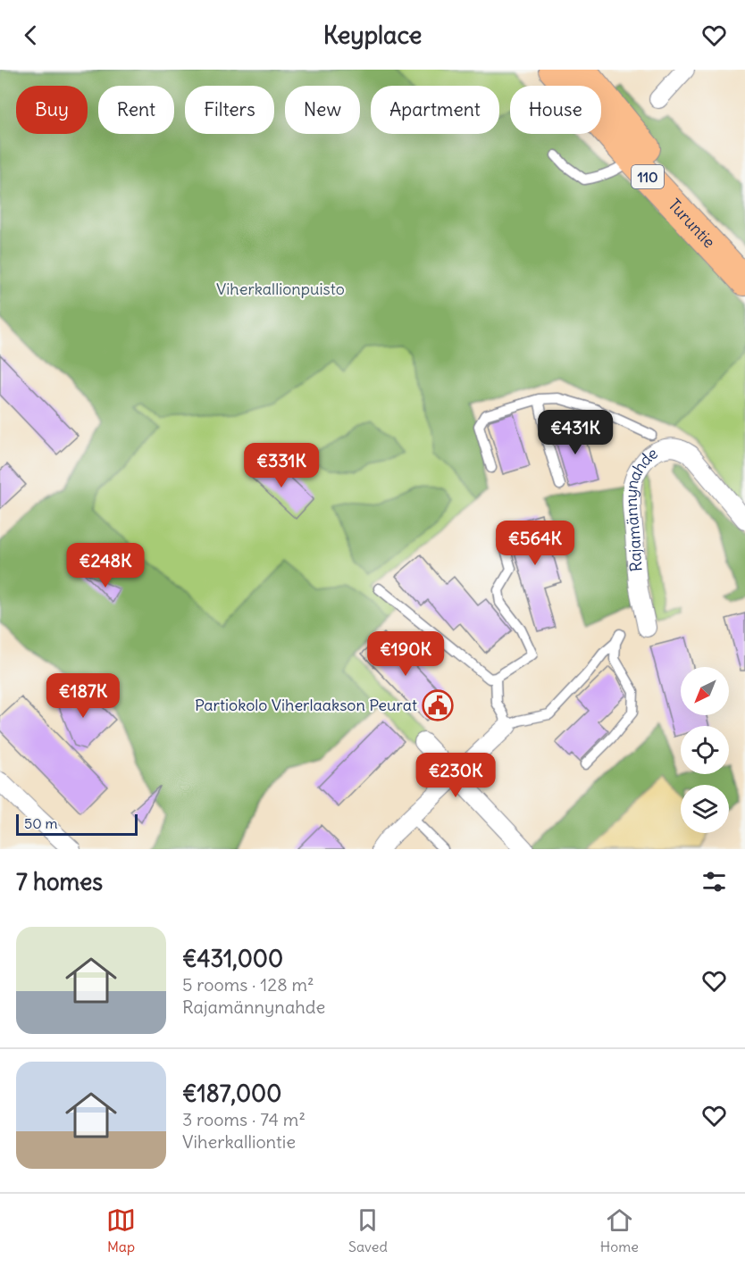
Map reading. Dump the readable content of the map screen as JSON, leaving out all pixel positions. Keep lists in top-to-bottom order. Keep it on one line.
{"streets":{"main road":["110","Turuntie"],"street":["Rajamännynahde"]},"parks":["Viherkallionpuisto"],"places":{"public building":["Partiokolo Viherlaakson Peurat"]},"scale_bar":"50 m","north":"bottom left","page":{"header":"Keyplace","chip":["Buy","Rent","Filters","New","Apartment","House"],"price":["€431K","€331K","€564K","€248K","€190K","€187K","€230K"],"scale":"50 m","heading":"7 homes","list":[{"name":"€431,000","note":"5 rooms · 128 m² · Rajamännynahde"},{"name":"€187,000","note":"3 rooms · 74 m² · Viherkalliontie"}],"tabs":["Map","Saved","Home"]}}
